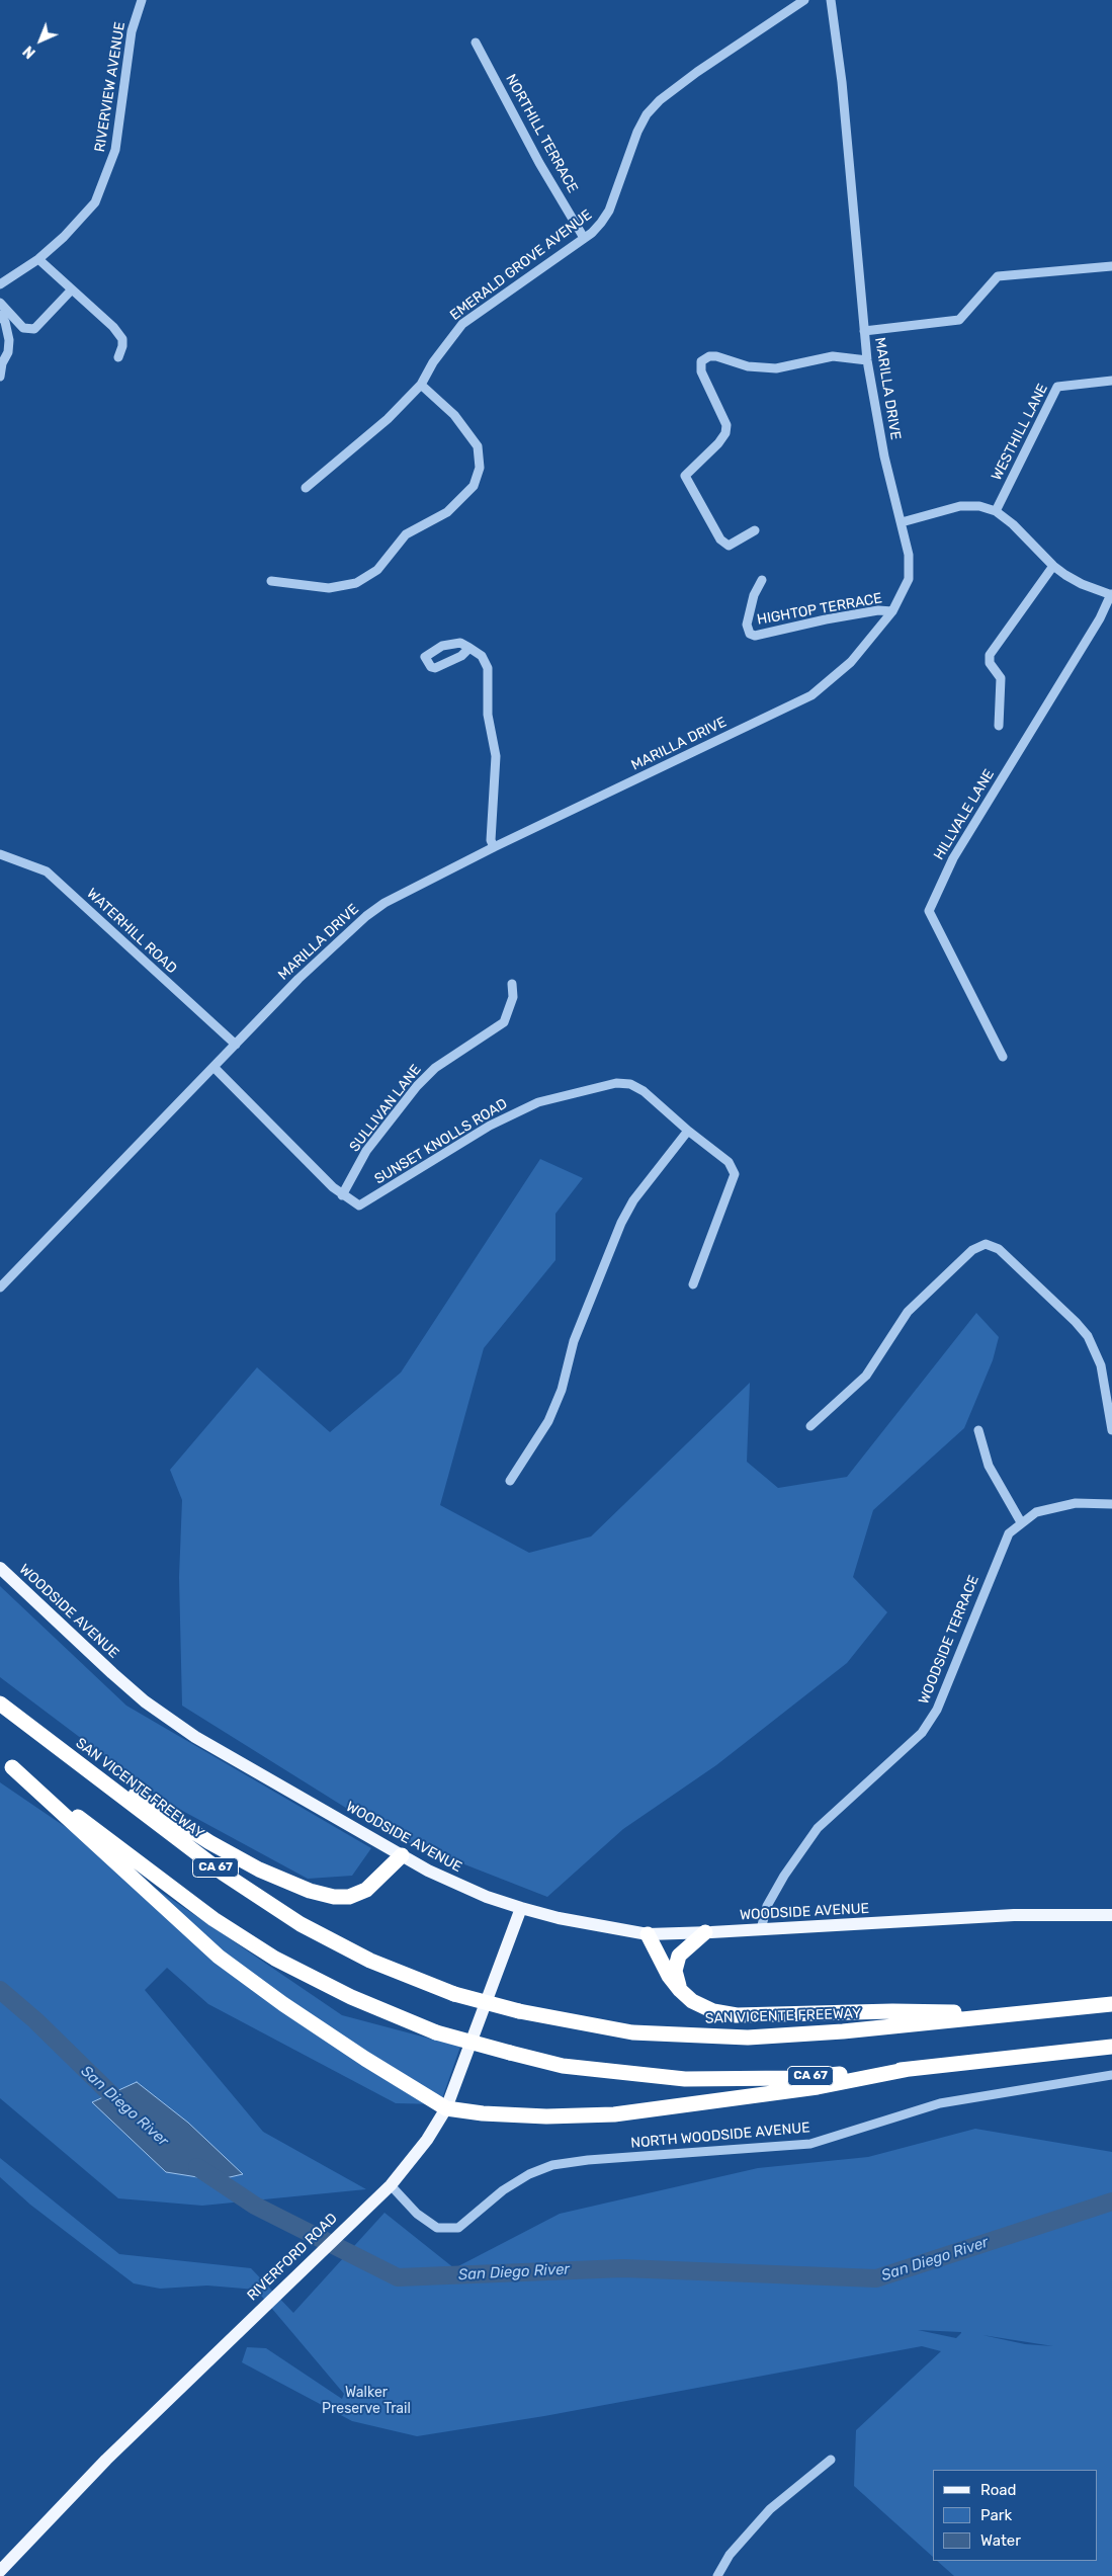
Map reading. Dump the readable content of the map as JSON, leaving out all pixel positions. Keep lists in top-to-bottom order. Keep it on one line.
{"streets":{"highway":["SAN VICENTE FREEWAY","CA 67"],"main road":["WOODSIDE AVENUE","RIVERFORD ROAD"],"street":["RIVERVIEW AVENUE","NORTHILL TERRACE","EMERALD GROVE AVENUE","MARILLA DRIVE","WESTHILL LANE","HIGHTOP TERRACE","HILLVALE LANE","WATERHILL ROAD","SULLIVAN LANE","SUNSET KNOLLS ROAD","WOODSIDE TERRACE","NORTH WOODSIDE AVENUE"]},"crossings":[["NORTHILL TERRACE","EMERALD GROVE AVENUE"],["MARILLA DRIVE","HIGHTOP TERRACE"],["MARILLA DRIVE","WATERHILL ROAD"],["MARILLA DRIVE","SUNSET KNOLLS ROAD"],["SULLIVAN LANE","SUNSET KNOLLS ROAD"],["WOODSIDE AVENUE","WOODSIDE TERRACE"],["WOODSIDE AVENUE","RIVERFORD ROAD"],["NORTH WOODSIDE AVENUE","RIVERFORD ROAD"]],"water":["San Diego River"],"parks":["Walker Preserve Trail"],"legend":["Road","Park","Water"],"north":"bottom left"}
